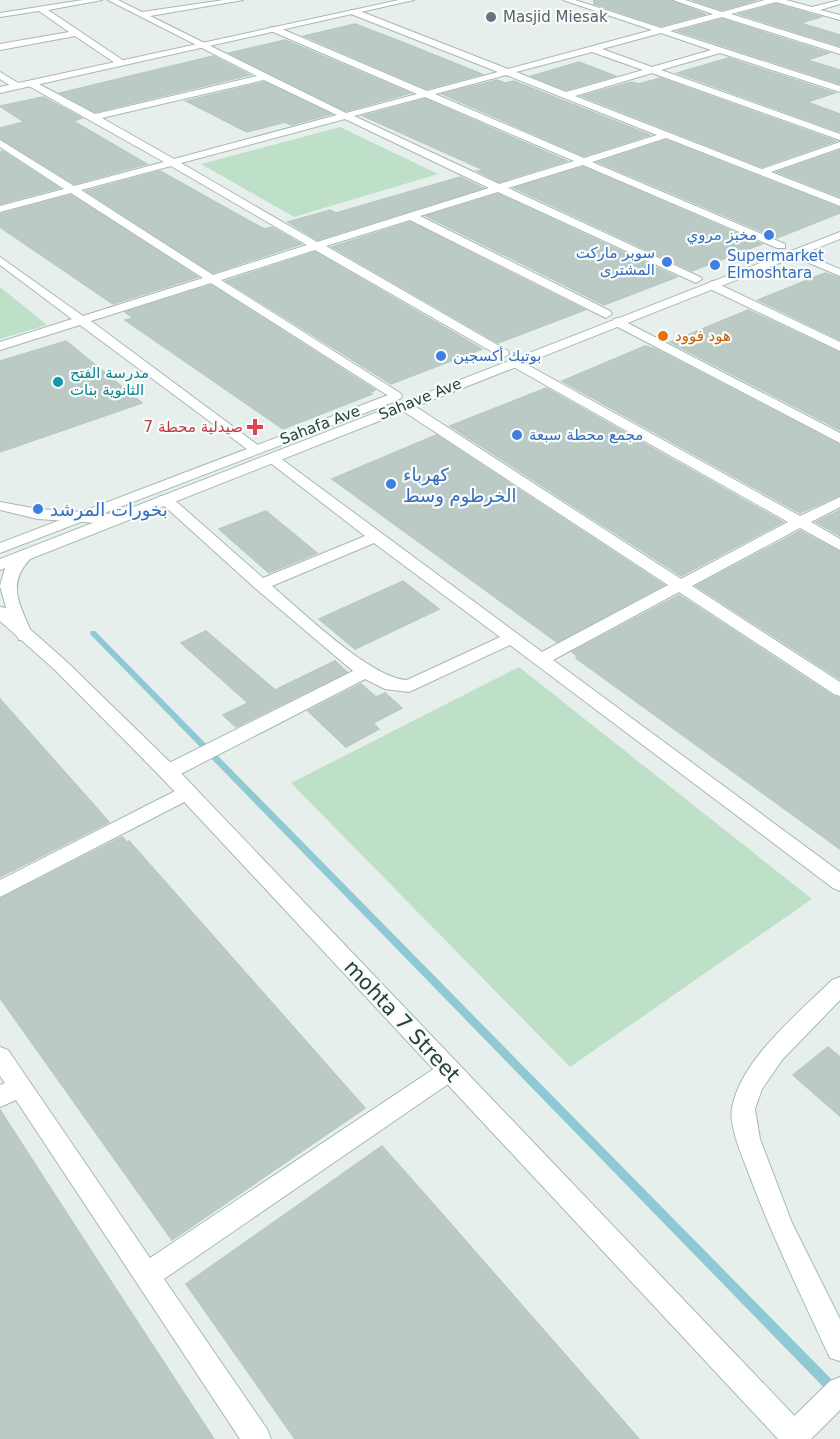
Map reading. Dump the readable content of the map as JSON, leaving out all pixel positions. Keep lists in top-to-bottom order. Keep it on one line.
{"streets":{"street":["Sahave Ave","Sahafa Ave","mohta 7 Street"]},"crossings":[["Sahave Ave","Sahafa Ave"]],"places":{"other":["Masjid Miesak","مخبز مروي","سوبر ماركت المشترى","Supermarket Elmoshtara","هود فوود","بوتيك أكسجين","مدرسة الفتح الثانوية بنات","مجمع محطة سبعة","كهرباء الخرطوم وسط","بخورات المرشد"],"health":["صيدلية محطة 7"]}}
